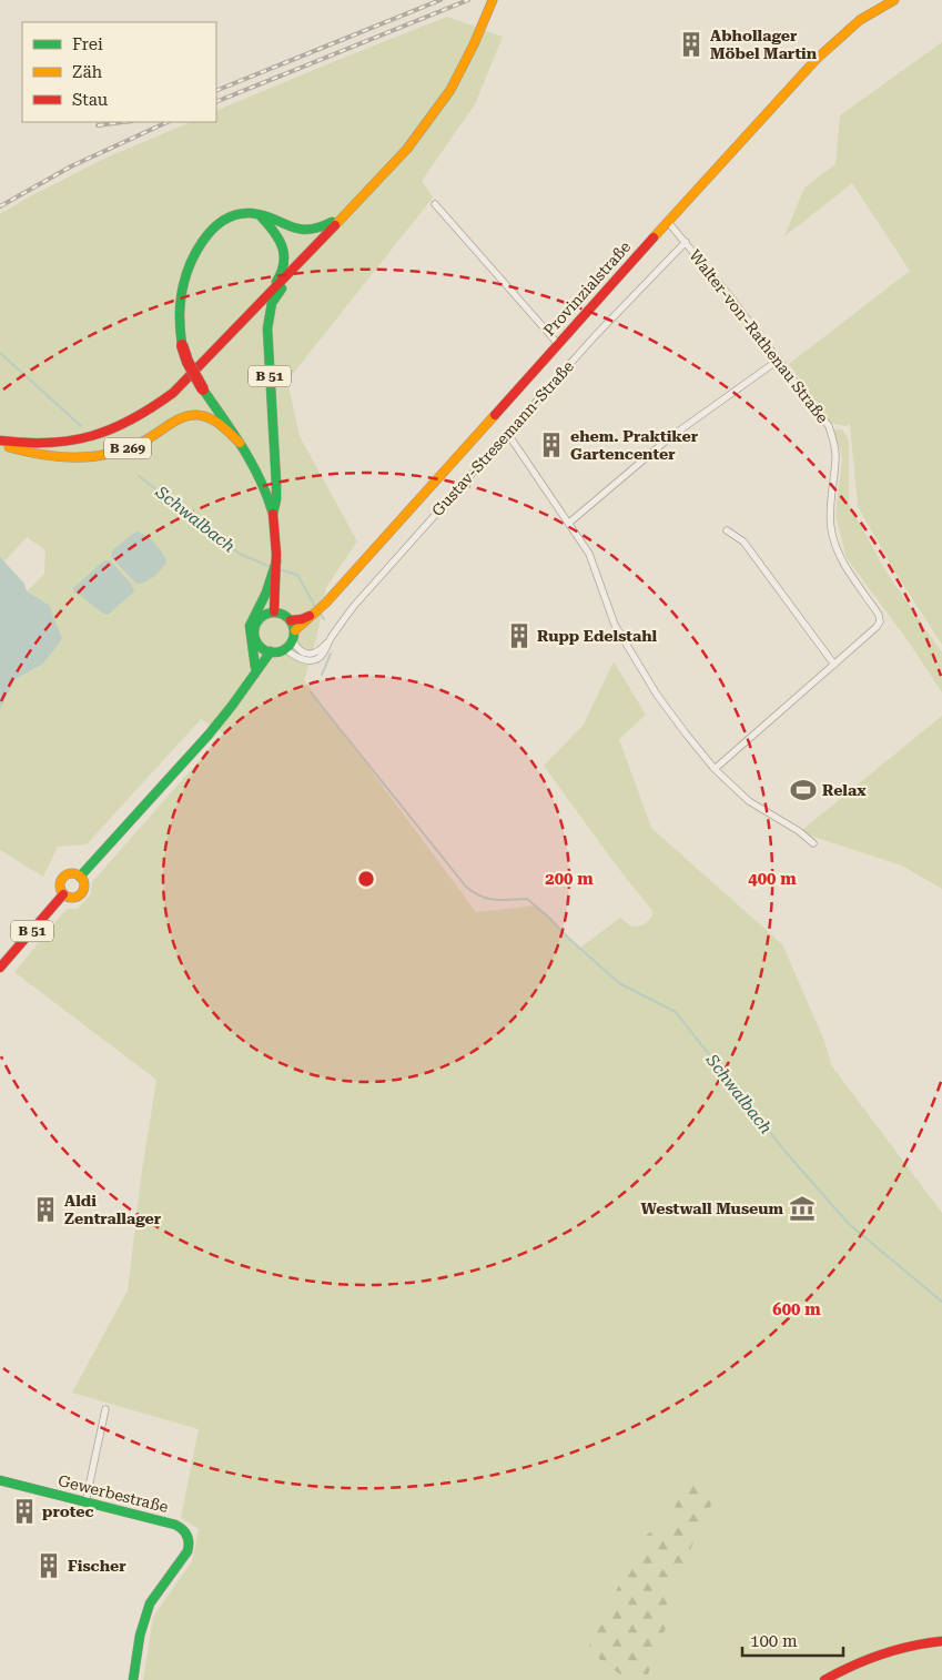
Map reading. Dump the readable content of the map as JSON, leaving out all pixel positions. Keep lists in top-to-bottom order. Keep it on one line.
{"streets":{"main road":["Provinzialstraße","B 51","B 269","Gewerbestraße"],"street":["Walter-von-Rathenau Straße","Gustav-Stresemann-Straße"]},"crossings":[["Provinzialstraße","Walter-von-Rathenau Straße"],["Provinzialstraße","B 51"],["Provinzialstraße","Gustav-Stresemann-Straße"],["Walter-von-Rathenau Straße","Gustav-Stresemann-Straße"],["B 51","Gustav-Stresemann-Straße"],["B 51","B 269"]],"water":["Schwalbach"],"places":{"building":["Abhollager Möbel Martin","ehem. Praktiker Gartencenter","Rupp Edelstahl","Aldi Zentrallager","protec","Fischer"],"sports":["Relax"],"museum":["Westwall Museum"]},"legend":["Frei","Zäh","Stau"],"scale_bar":"100 m","rings":["200 m","400 m","600 m"]}
